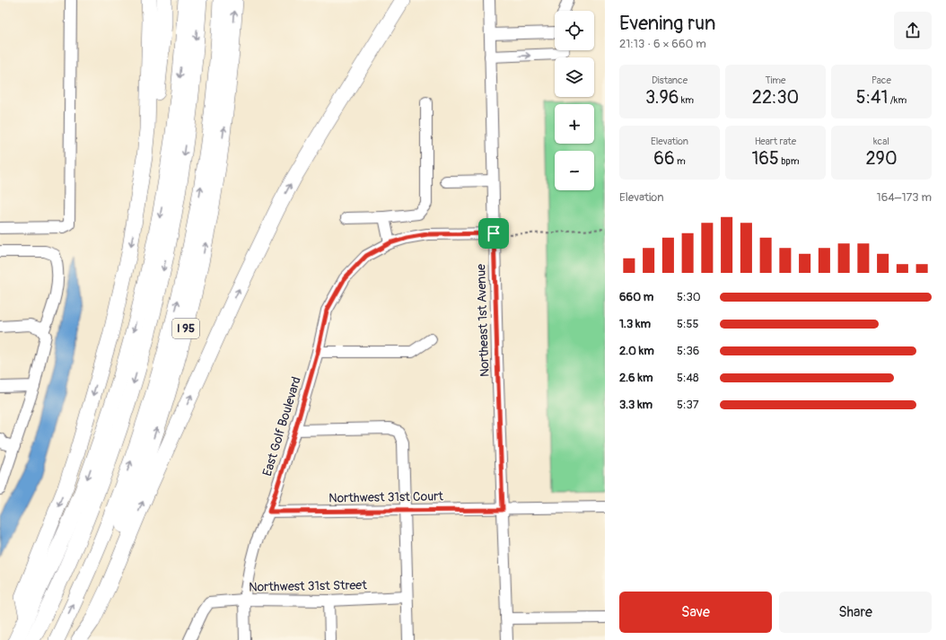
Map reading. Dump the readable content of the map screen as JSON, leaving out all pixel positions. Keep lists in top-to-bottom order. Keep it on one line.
{"streets":{"highway":["I 95"],"street":["Northeast 1st Avenue","East Golf Boulevard","Northwest 31st Court","Northwest 31st Street"]},"crossings":[["Northeast 1st Avenue","East Golf Boulevard"],["Northeast 1st Avenue","Northwest 31st Court"],["East Golf Boulevard","Northwest 31st Court"],["East Golf Boulevard","Northwest 31st Street"]],"page":{"heading":["Evening run","21:13 · 6 × 660 m"],"map_buttons":["+","−"],"stats":[["Distance","3.96 km"],["Time","22:30"],["Pace","5:41 /km"],["Elevation","66 m"],["Heart rate","165 bpm"],["kcal","290"]],"chart":["Elevation","164–173 m"],"list":[{"name":"660 m","note":"5:30"},{"name":"1.3 km","note":"5:55"},{"name":"2.0 km","note":"5:36"},{"name":"2.6 km","note":"5:48"},{"name":"3.3 km","note":"5:37"}],"buttons":["Save","Share"]}}
